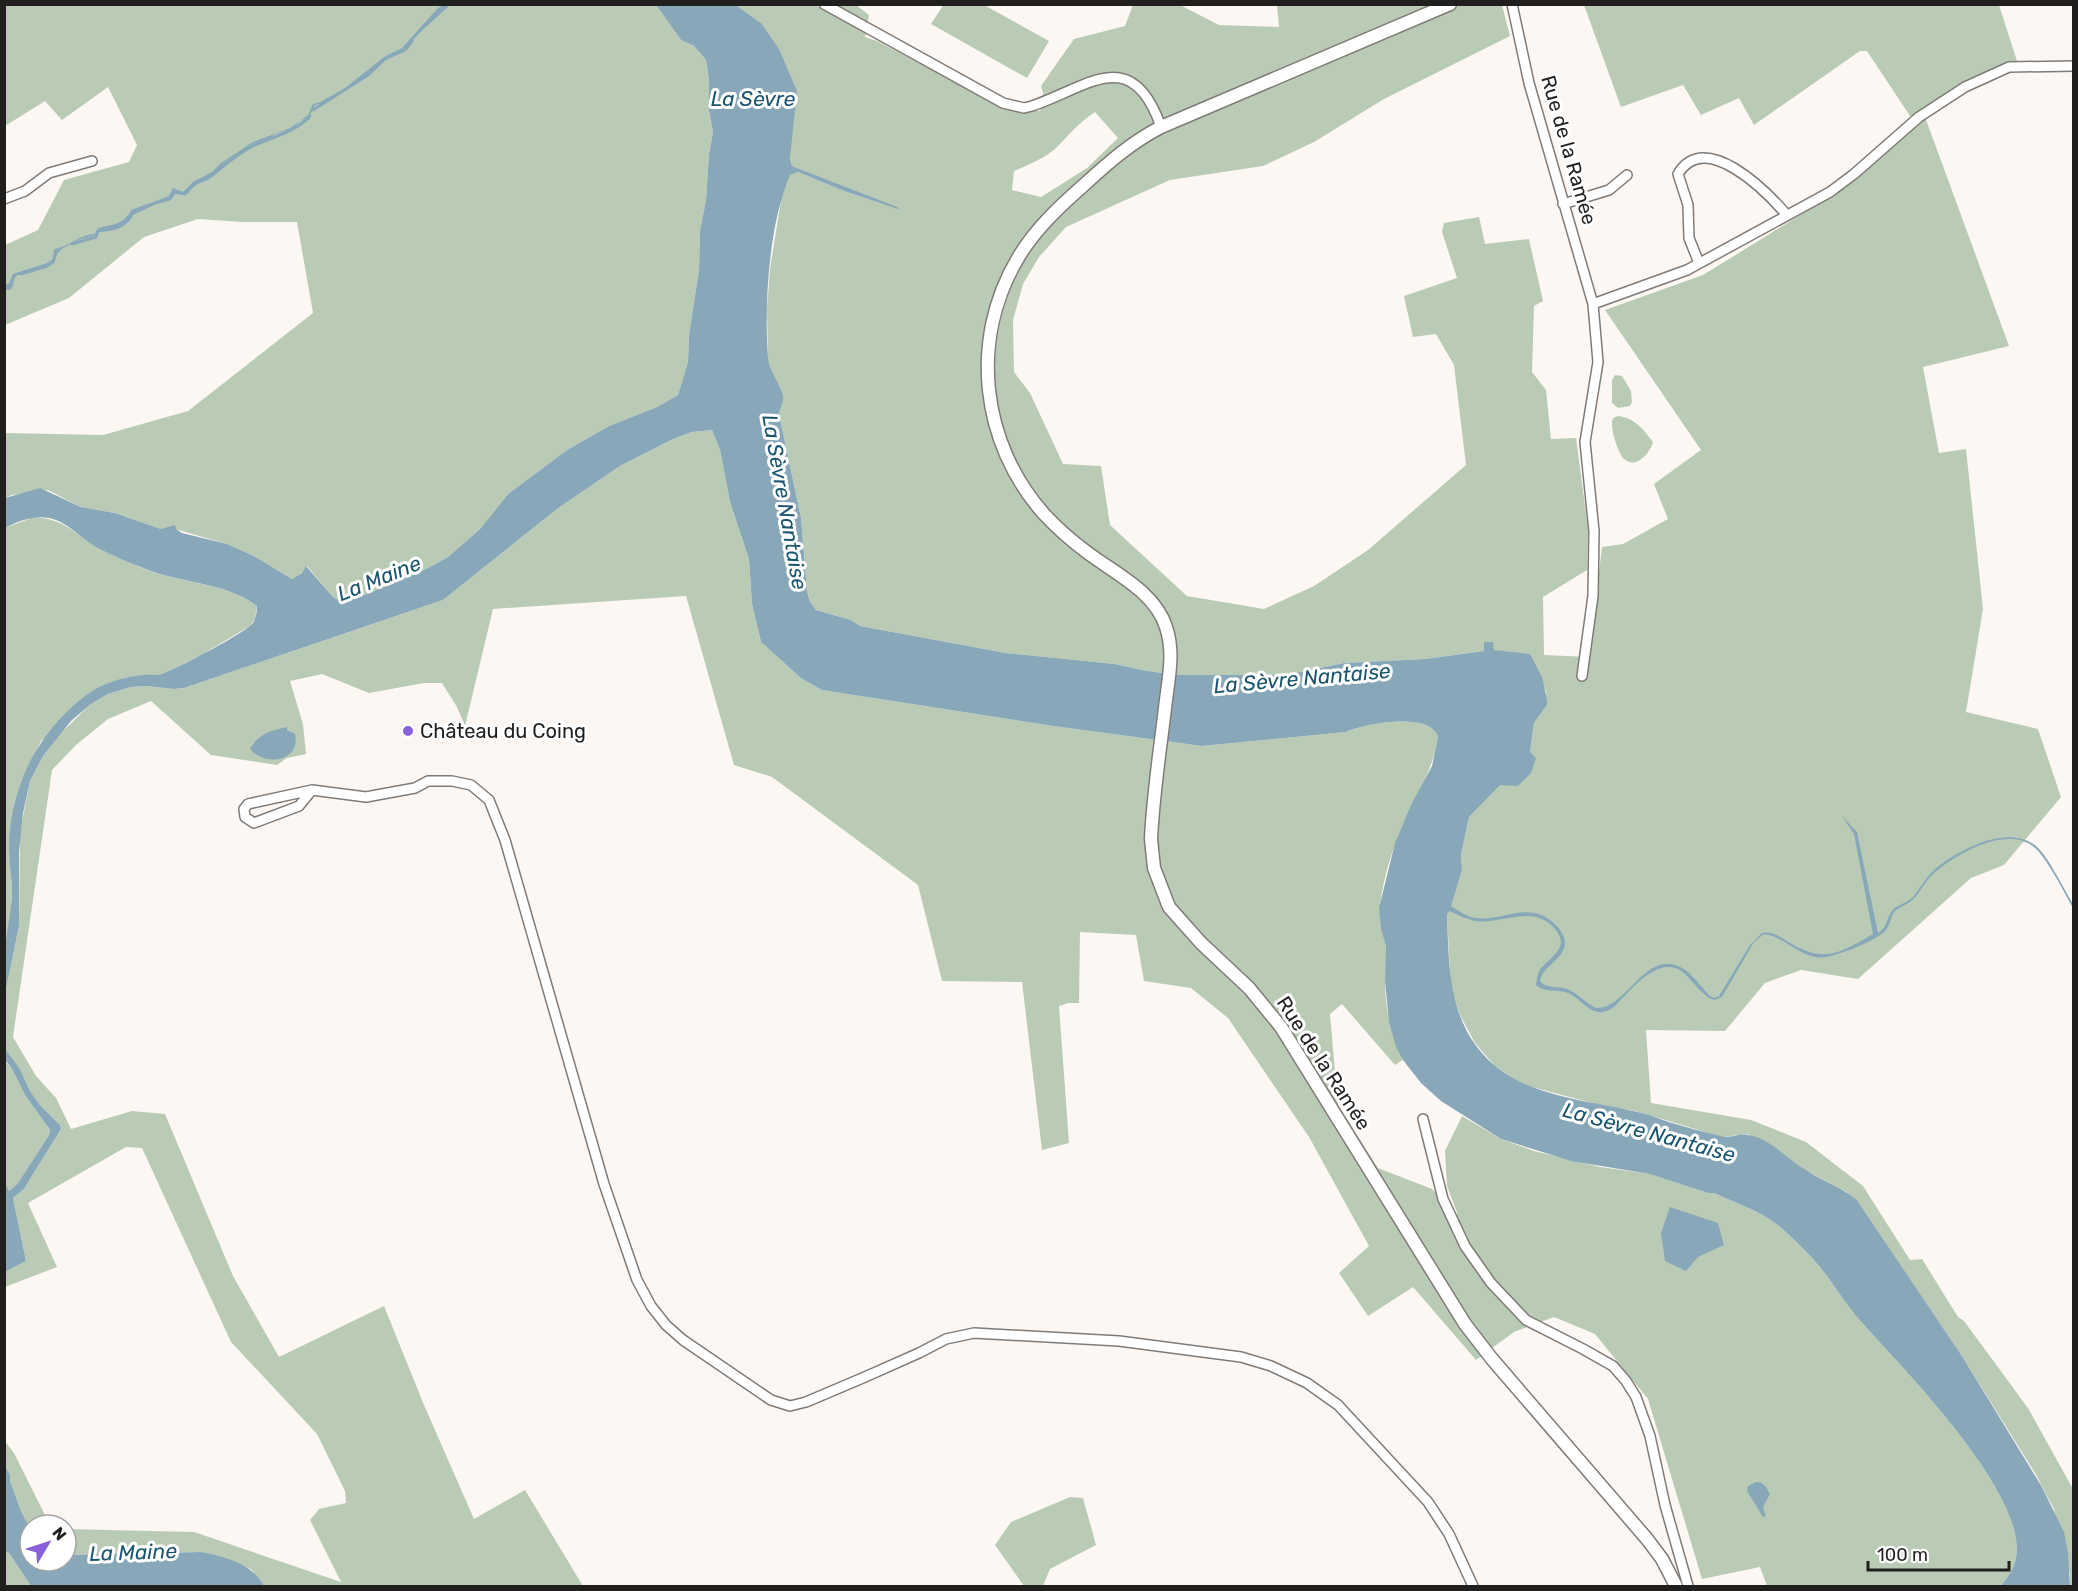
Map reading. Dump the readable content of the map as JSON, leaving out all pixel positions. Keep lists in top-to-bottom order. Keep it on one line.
{"streets":{"main road":["Rue de la Ramée"]},"water":["La Sèvre","La Sèvre Nantaise","La Maine"],"places":["Château du Coing"],"scale_bar":"100 m","north":"top right"}
